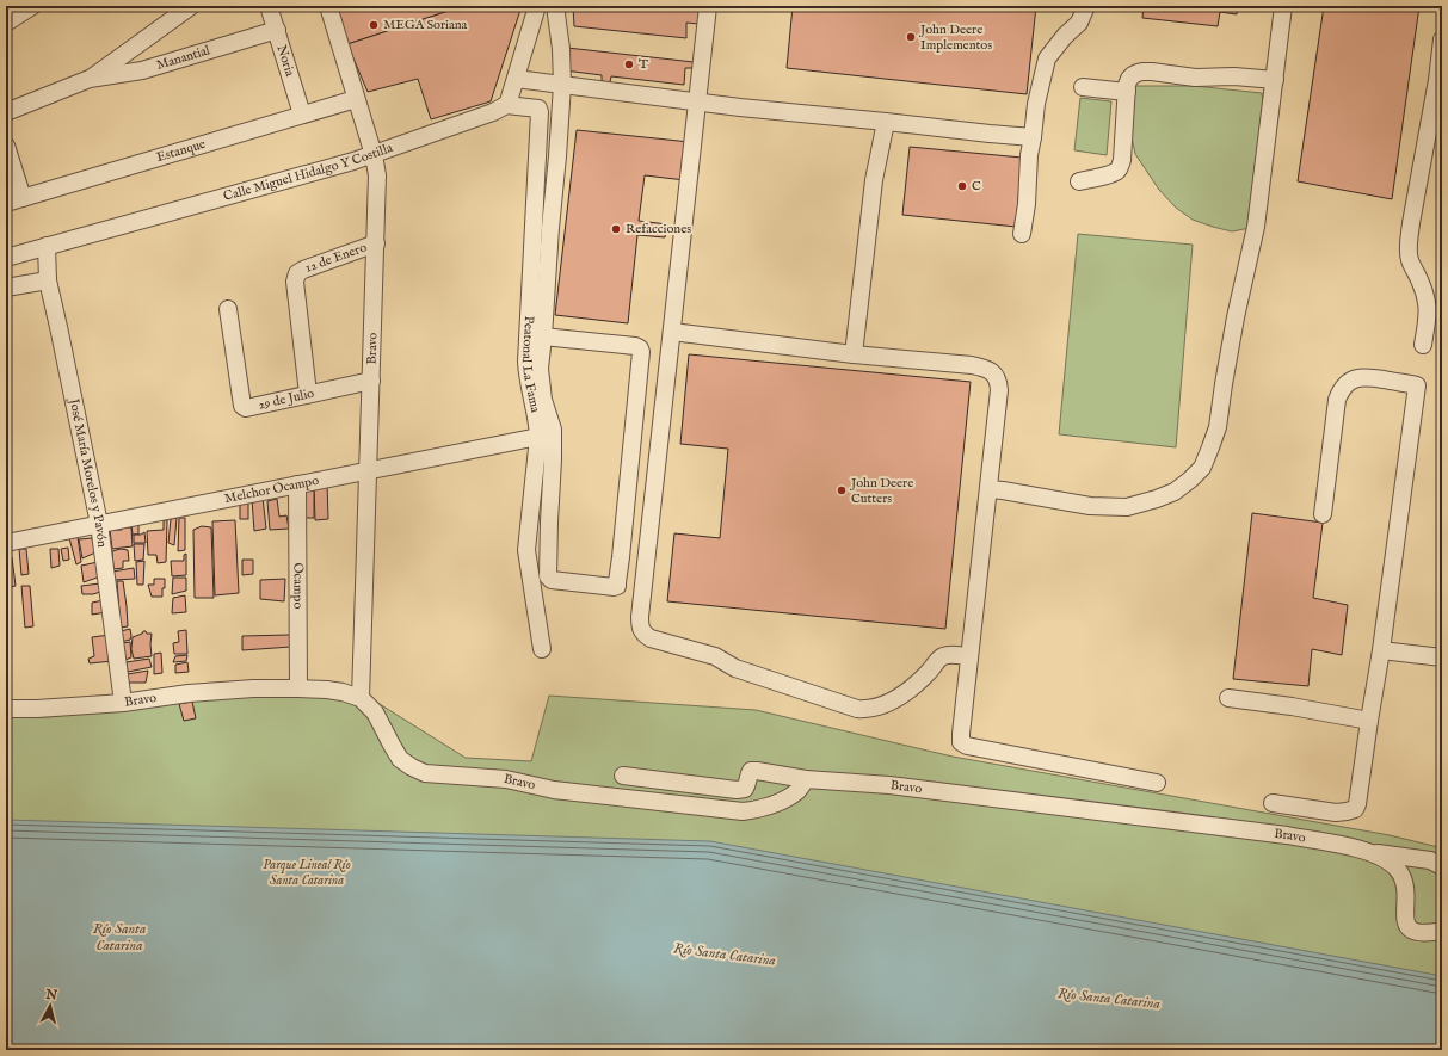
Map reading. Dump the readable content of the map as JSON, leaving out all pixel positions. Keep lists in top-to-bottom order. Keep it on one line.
{"streets":{"street":["Manantial","Noria","Estanque","Calle Miguel Hidalgo Y Costilla","12 de Enero","Bravo","Peatonal La Fama","29 de Julio","José María Morelos y Pavón","Melchor Ocampo","Ocampo"]},"crossings":[["Manantial","Noria"],["Noria","Estanque"],["Estanque","Bravo"],["Calle Miguel Hidalgo Y Costilla","Bravo"],["Calle Miguel Hidalgo Y Costilla","Peatonal La Fama"],["Calle Miguel Hidalgo Y Costilla","José María Morelos y Pavón"],["12 de Enero","Bravo"],["12 de Enero","29 de Julio"],["Bravo","29 de Julio"],["Bravo","José María Morelos y Pavón"],["Bravo","Melchor Ocampo"],["Bravo","Ocampo"],["Peatonal La Fama","Melchor Ocampo"],["José María Morelos y Pavón","Melchor Ocampo"],["Melchor Ocampo","Ocampo"]],"water":["Río Santa Catarina"],"parks":["Parque Lineal Río Santa Catarina"],"places":["MEGA Soriana","John Deere Implementos","T","C","Refacciones","John Deere Cutters"],"north":"top"}
